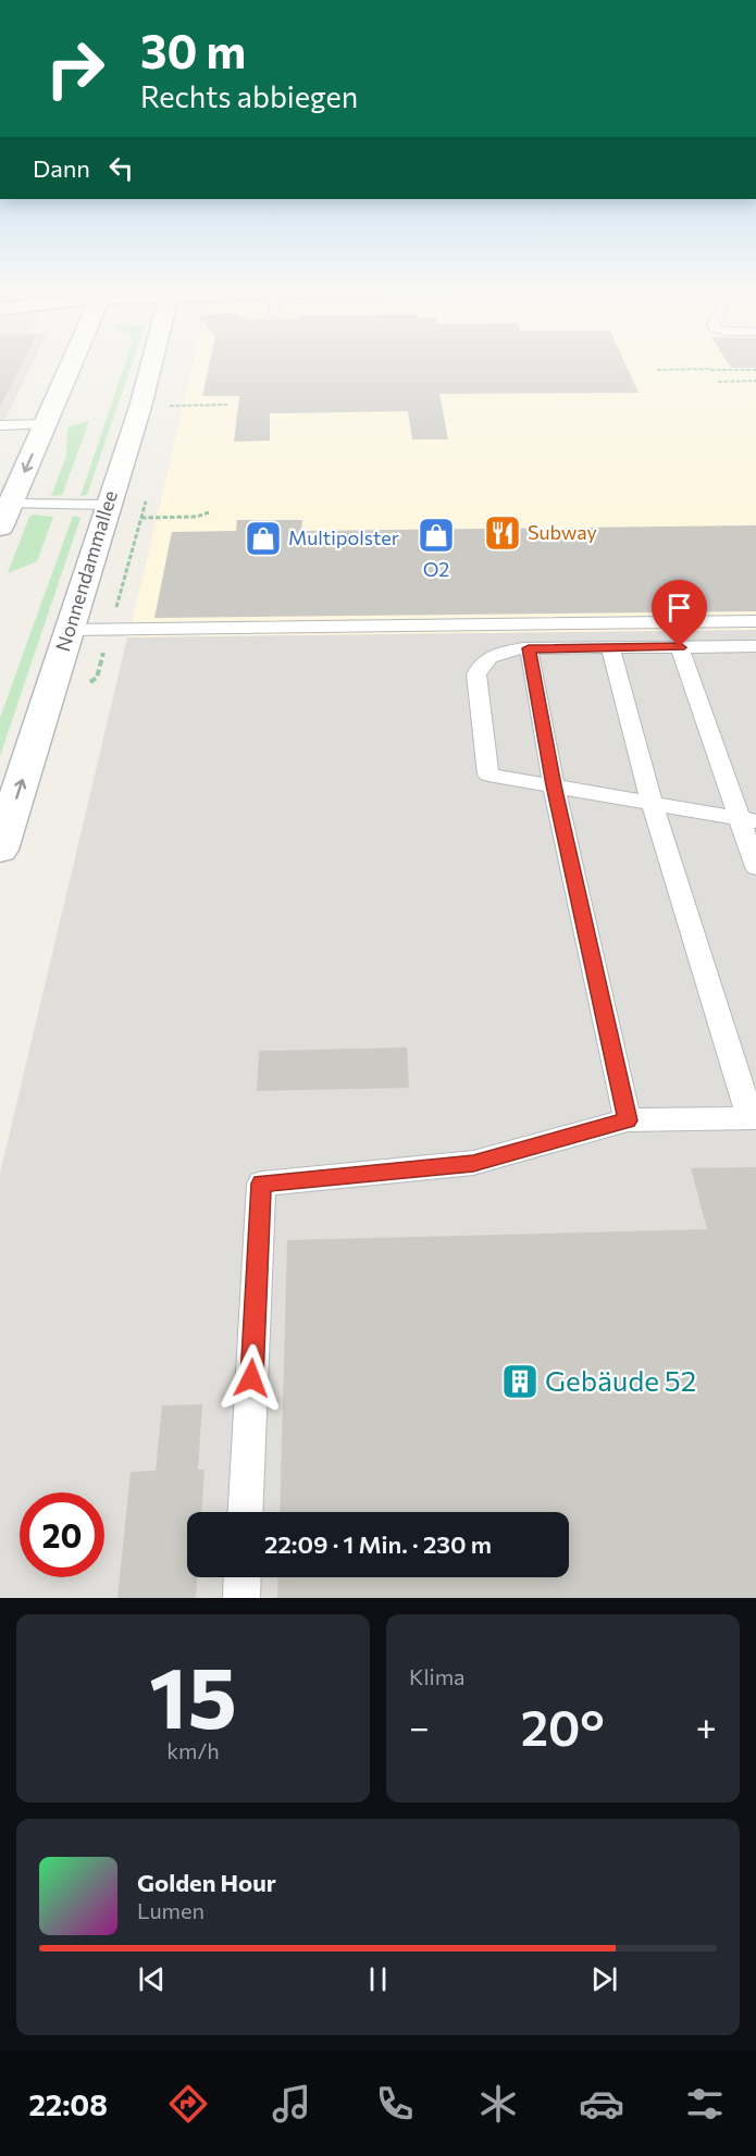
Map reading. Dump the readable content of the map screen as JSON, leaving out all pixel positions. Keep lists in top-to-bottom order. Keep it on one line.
{"streets":{"main road":["Nonnendammallee"]},"one_way":["Nonnendammallee"],"places":{"restaurant":["Subway"],"shop":["O2","Multipolster"],"building":["Gebäude 52"]},"page":{"turn":["30 m","Rechts abbiegen"],"then":"Dann","limit":"20","trip":"22:09 · 1 Min. · 230 m","tile":[["15","km/h"],"Klima"],"heat":["−","20°","+"],"song":["Golden Hour","Lumen"],"tabs":"22:08"}}
